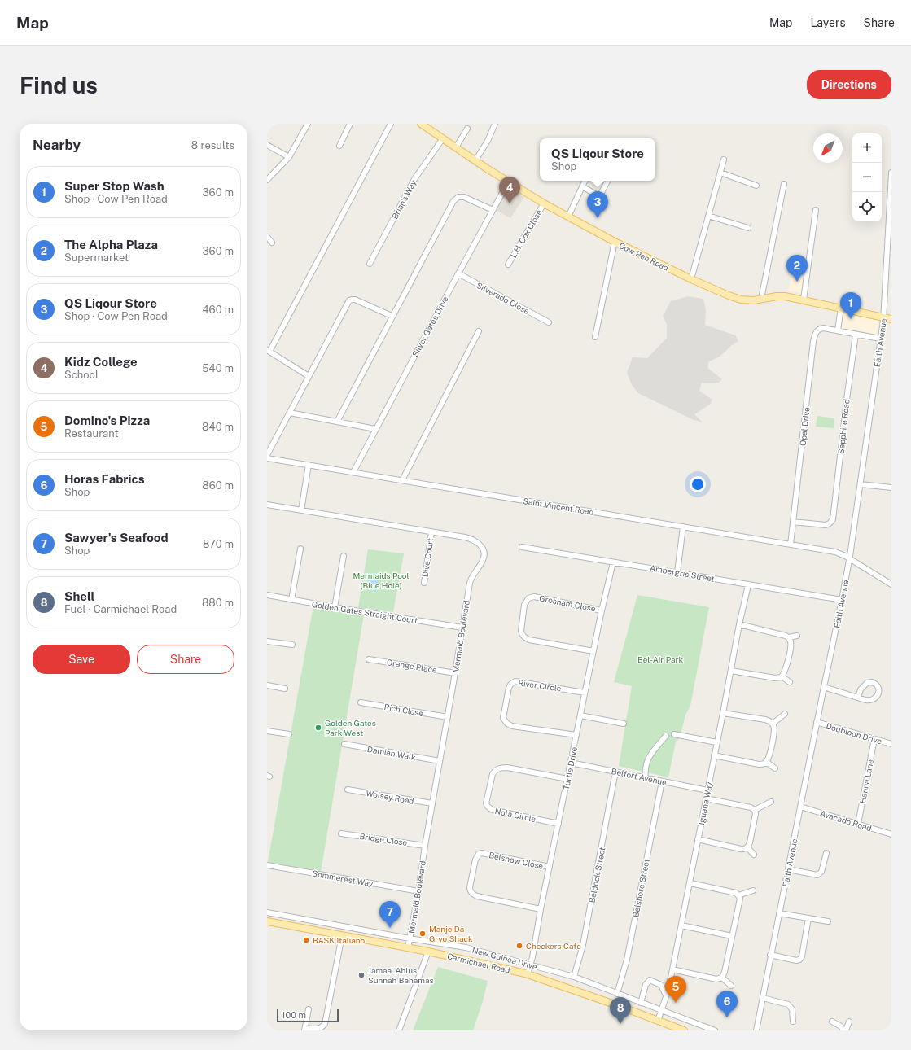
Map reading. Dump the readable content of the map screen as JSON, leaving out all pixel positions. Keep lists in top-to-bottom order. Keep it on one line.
{"streets":{"main road":["Cow Pen Road","Carmichael Road"],"street":["Brian's Way","L.H. Cox Close","Silverado Close","Silver Gates Drive","Faith Avenue","Opal Drive","Sapphire Road","Saint Vincent Road","Dive Court","Ambergris Street","Grosham Close","Golden Gates Straight Court","Mermaid Boulevard","Orange Place","River Circle","Rich Close","Doubloon Drive","Damian Walk","Turtle Drive","Belfort Avenue","Hanna Lane","Wolsey Road","Iguana Way","Nola Circle","Avacado Road","Bridge Close","Belsnow Close","Beldock Street","Sommerest Way","Belshore Street","New Guinea Drive"]},"crossings":[["Brian's Way","Cow Pen Road"],["L.H. Cox Close","Cow Pen Road"],["Cow Pen Road","Silver Gates Drive"],["Cow Pen Road","Faith Avenue"],["Silverado Close","Silver Gates Drive"],["Silver Gates Drive","Saint Vincent Road"],["Faith Avenue","Saint Vincent Road"],["Faith Avenue","Ambergris Street"],["Faith Avenue","Doubloon Drive"],["Faith Avenue","Avacado Road"],["Opal Drive","Sapphire Road"],["Opal Drive","Saint Vincent Road"],["Dive Court","Mermaid Boulevard"],["Ambergris Street","Turtle Drive"],["Ambergris Street","Iguana Way"],["Grosham Close","Turtle Drive"],["Golden Gates Straight Court","Mermaid Boulevard"],["Mermaid Boulevard","Orange Place"],["Mermaid Boulevard","Rich Close"],["Mermaid Boulevard","Damian Walk"],["Mermaid Boulevard","Wolsey Road"],["Mermaid Boulevard","Bridge Close"],["Mermaid Boulevard","Sommerest Way"],["Mermaid Boulevard","New Guinea Drive"],["Mermaid Boulevard","Carmichael Road"],["River Circle","Turtle Drive"],["Doubloon Drive","Hanna Lane"],["Turtle Drive","Belfort Avenue"],["Turtle Drive","Nola Circle"],["Turtle Drive","Belsnow Close"],["Turtle Drive","New Guinea Drive"],["Turtle Drive","Carmichael Road"],["Belfort Avenue","Iguana Way"],["Belfort Avenue","Beldock Street"],["Belfort Avenue","Belshore Street"],["Hanna Lane","Avacado Road"],["Iguana Way","New Guinea Drive"],["Iguana Way","Carmichael Road"],["Beldock Street","New Guinea Drive"],["Belshore Street","New Guinea Drive"]],"parks":["Mermaids Pool (Blue Hole)","Bel-Air Park"],"places":["Golden Gates Park West","Manje Da Gryo Shack","BASK Italiano","Checkers Cafe","Jamaa' Ahlus Sunnah Bahamas"],"scale_bar":"100 m","north":"bottom left","page":{"header":"Map","nav":["Map","Layers","Share"],"buttons":["Directions",["Save","Share"]],"title":"Find us","heading":["Nearby","8 results"],"map_buttons":["+","−"],"popup":["QS Liqour Store","Shop"],"list":[{"mark":"1","name":"Super Stop Wash","note":"Shop · Cow Pen Road","value":"360 m"},{"mark":"2","name":"The Alpha Plaza","note":"Supermarket","value":"360 m"},{"mark":"3","name":"QS Liqour Store","note":"Shop · Cow Pen Road","value":"460 m"},{"mark":"4","name":"Kidz College","note":"School","value":"540 m"},{"mark":"5","name":"Domino's Pizza","note":"Restaurant","value":"840 m"},{"mark":"6","name":"Horas Fabrics","note":"Shop","value":"860 m"},{"mark":"7","name":"Sawyer's Seafood","note":"Shop","value":"870 m"},{"mark":"8","name":"Shell","note":"Fuel · Carmichael Road","value":"880 m"}],"pins":["4","3","2","1","7","5","6","8"],"scale":"100 m"}}
